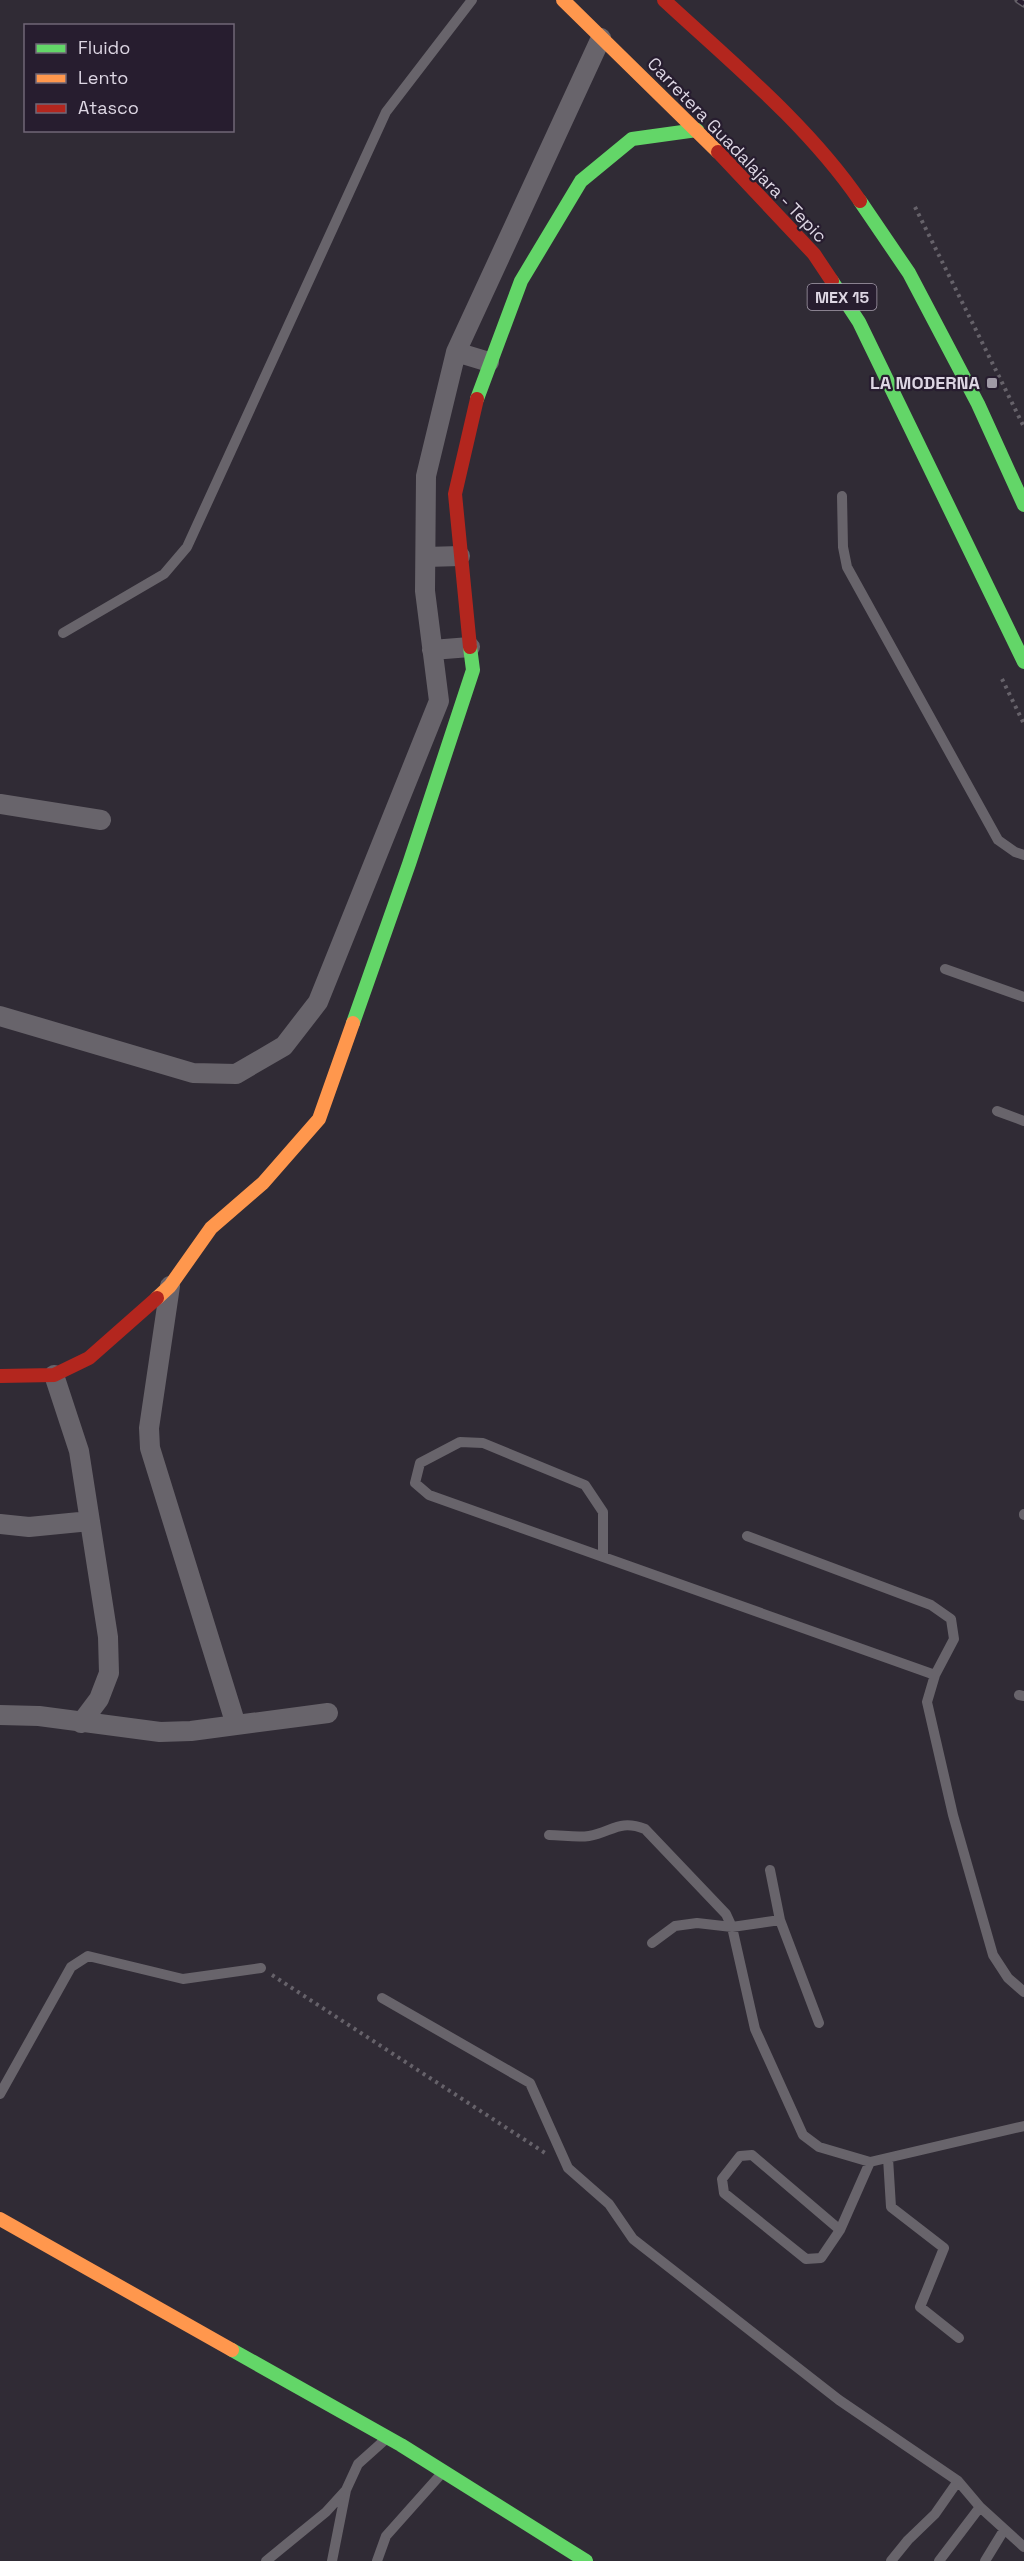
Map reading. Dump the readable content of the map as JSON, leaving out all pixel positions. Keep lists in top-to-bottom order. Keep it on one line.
{"streets":{"main road":["Carretera Guadalajara - Tepic","MEX 15"]},"places":{"transit":["LA MODERNA"]},"legend":["Fluido","Lento","Atasco"]}
